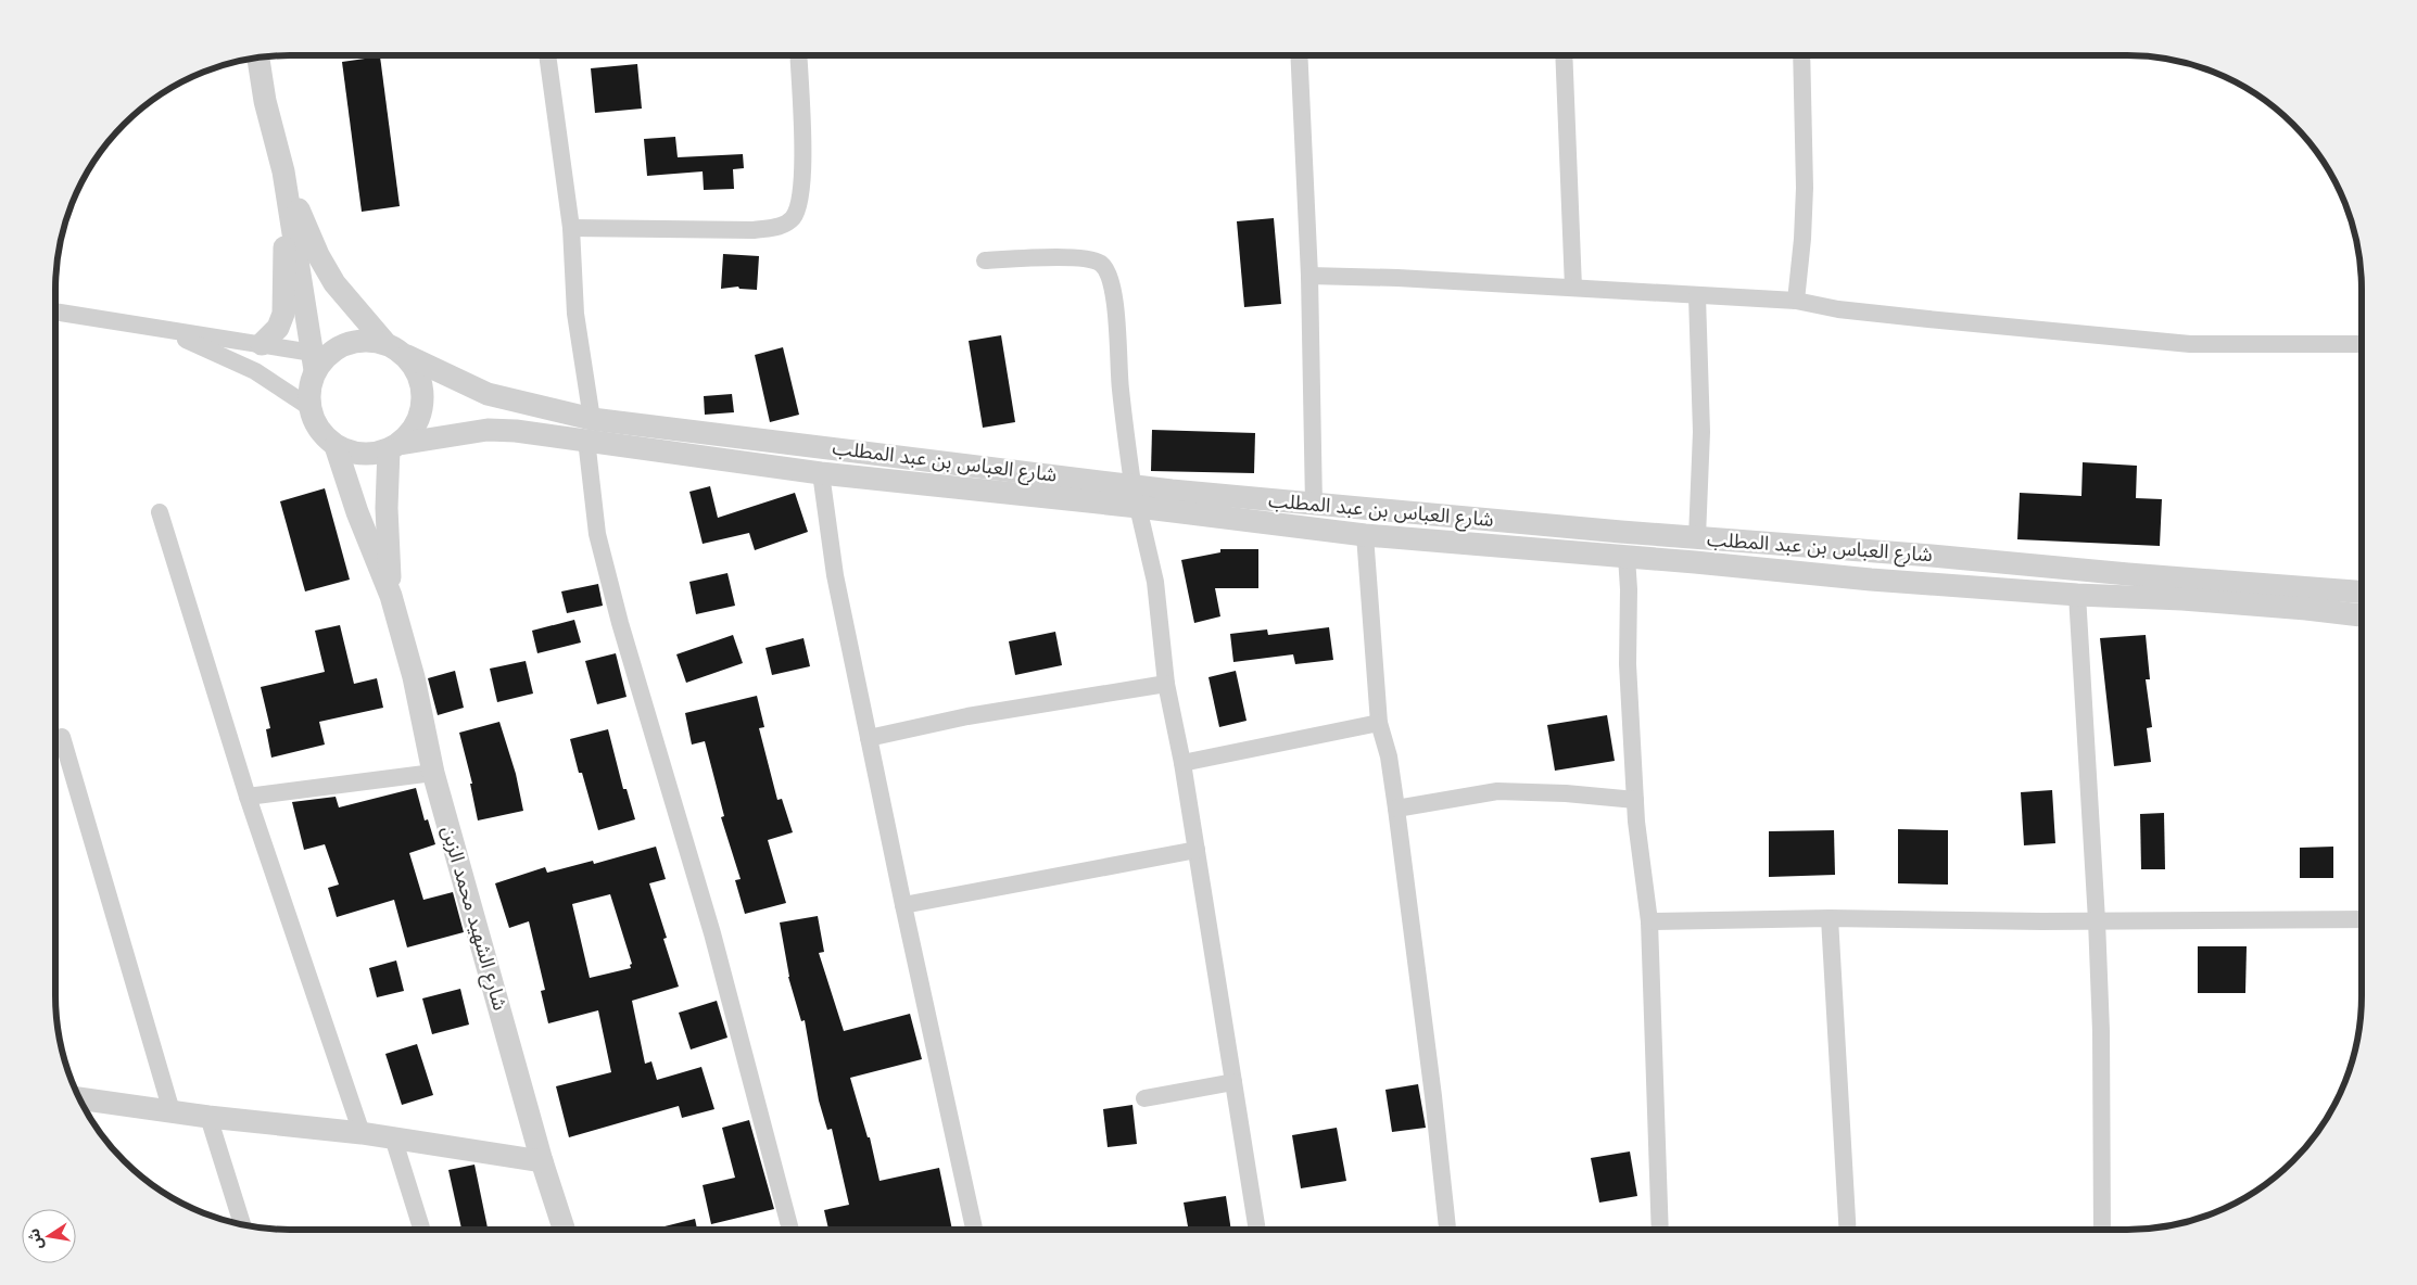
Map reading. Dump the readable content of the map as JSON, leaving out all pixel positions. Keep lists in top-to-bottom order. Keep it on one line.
{"streets":{"street":["شارع العباس بن عبد المطلب","شارع الشهيد محمد الزبن"]},"crossings":[["شارع العباس بن عبد المطلب","شارع الشهيد محمد الزبن"]],"north":"left"}
